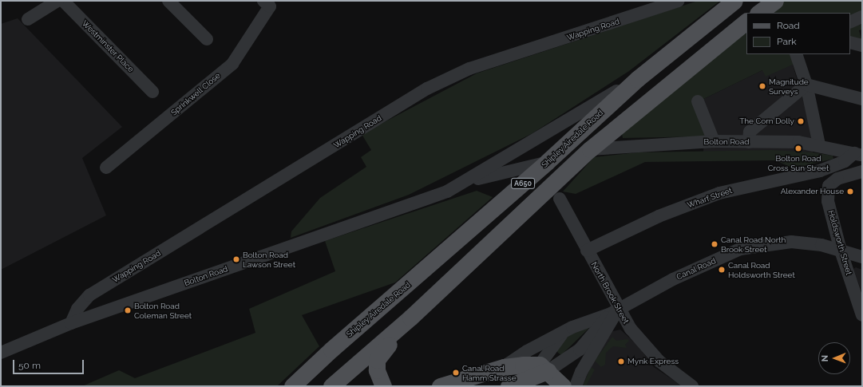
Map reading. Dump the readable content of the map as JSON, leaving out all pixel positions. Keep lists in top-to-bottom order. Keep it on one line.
{"streets":{"main road":["Shipley Airedale Road","A650","Canal Road"],"street":["Wapping Road","Westminster Place","Sprinkwell Close","Bolton Road","Wharf Street","Holdsworth Street","North Brook Street"]},"crossings":[["Wapping Road","Bolton Road"],["Shipley Airedale Road","Bolton Road"],["Shipley Airedale Road","A650"],["Bolton Road","A650"],["Bolton Road","Wharf Street"],["Wharf Street","North Brook Street"],["Holdsworth Street","Canal Road"],["Canal Road","North Brook Street"]],"places":["Magnitude Surveys","The Corn Dolly","Bolton Road Cross Sun Street","Alexander House","Canal Road North Brook Street","Bolton Road Lawson Street","Canal Road Holdsworth Street","Bolton Road Coleman Street","Mynk Express","Canal Road Hamm Strasse"],"legend":["Road","Park"],"scale_bar":"50 m","north":"left"}
